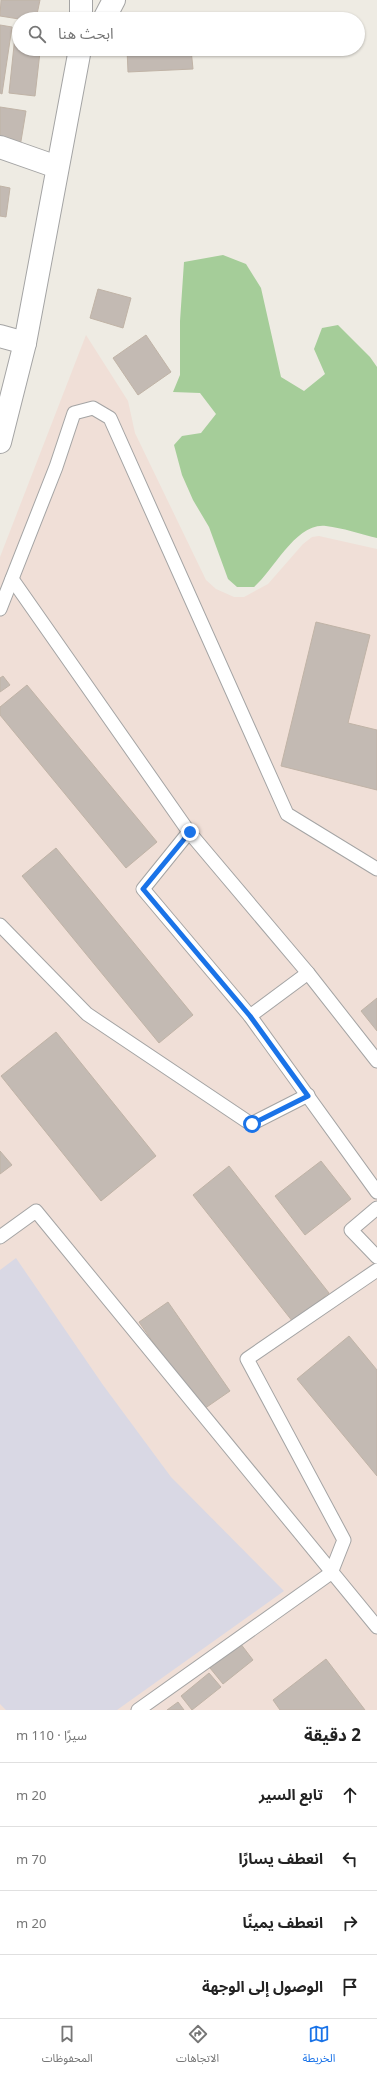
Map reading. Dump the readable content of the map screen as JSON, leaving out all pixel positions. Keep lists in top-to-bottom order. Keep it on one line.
{"page":{"search":"ابحث هنا","heading":["2 دقيقة","سيرًا · 110 m"],"list":[["تابع السير","20 m"],["انعطف يسارًا","70 m"],["انعطف يمينًا","20 m"],"الوصول إلى الوجهة"],"nav":["الخريطة","الاتجاهات","المحفوظات"]}}
